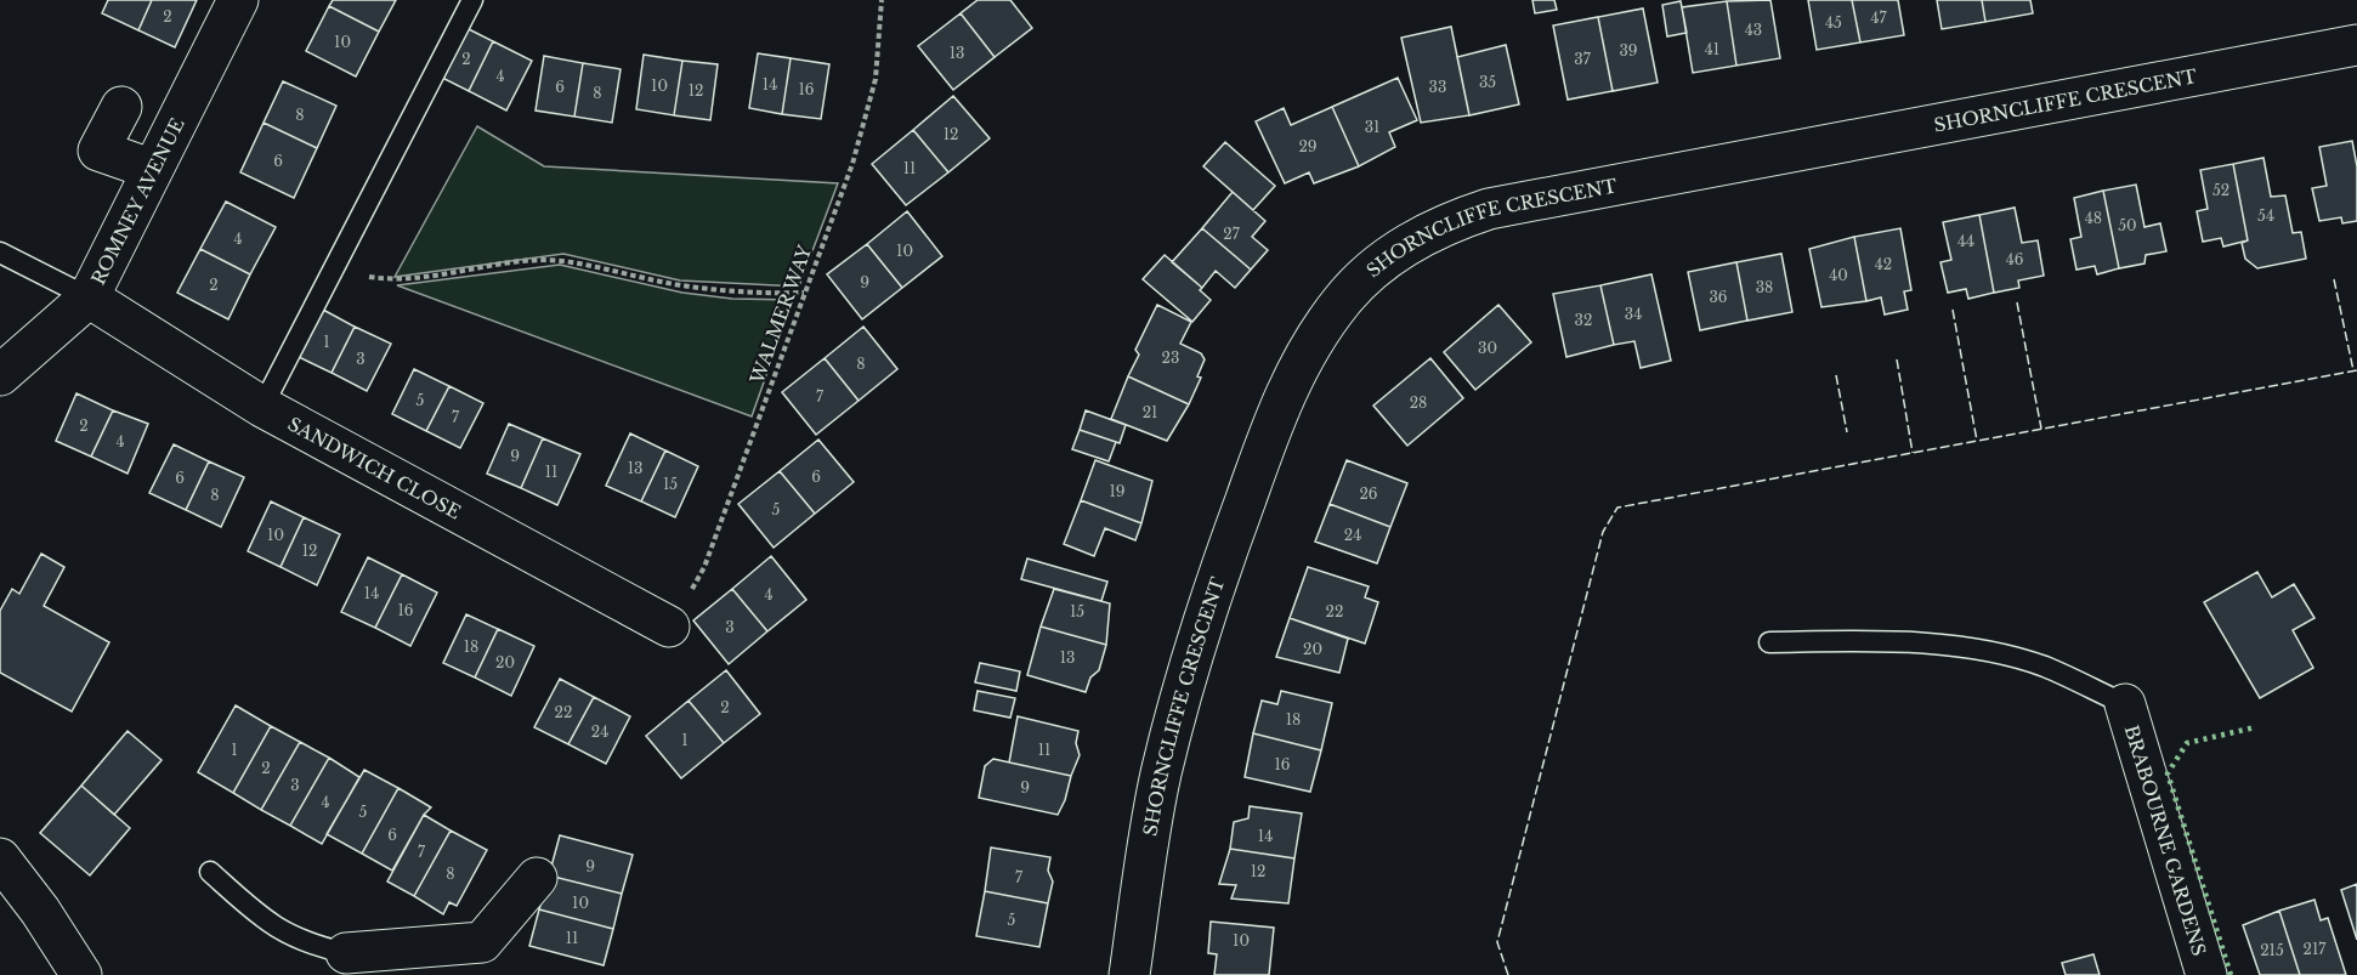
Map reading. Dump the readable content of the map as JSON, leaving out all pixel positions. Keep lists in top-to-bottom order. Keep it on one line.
{"streets":{"street":["SHORNCLIFFE CRESCENT","ROMNEY AVENUE","SANDWICH CLOSE","BRABOURNE GARDENS"],"path":["WALMER WAY"]},"crossings":[["ROMNEY AVENUE","SANDWICH CLOSE"],["WALMER WAY","SANDWICH CLOSE"]],"house_numbers":["2","47","45","43","10","41","39","13","2","37","4","35","14","10","6","33","16","12","8","8","31","12","29","6","11","52","54","48","50","27","4","44","10","46","42","40","9","2","38","36","34","32","1","30","23","3","8","7","5","28","21","7","2","4","9","13","11","6","6","15","19","26","8","5","10","24","12","14","4","16","15","22","3","18","20","13","20","2","22","18","24","1","1","11","16","2","3","9","4","5","6","14","7","9","12","8","7","10","5","11","10","217","215"]}
